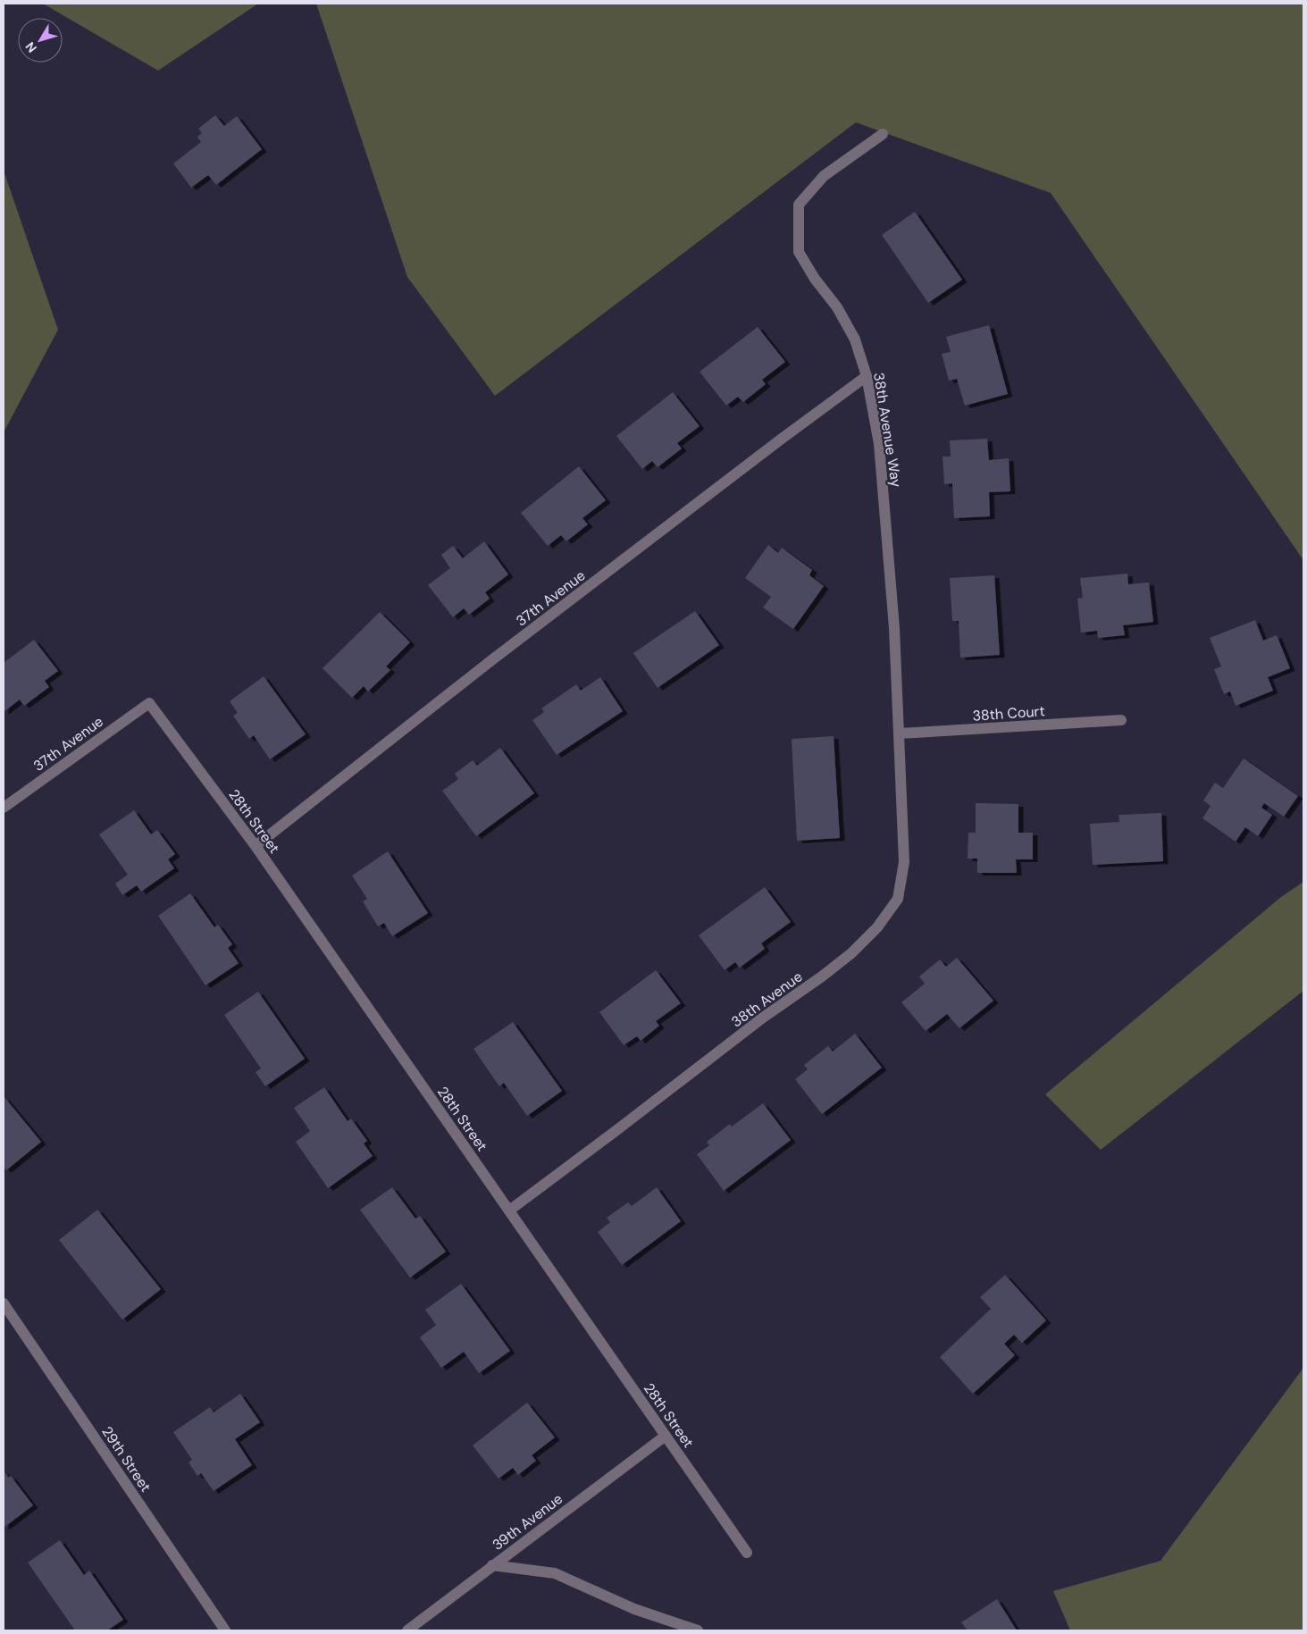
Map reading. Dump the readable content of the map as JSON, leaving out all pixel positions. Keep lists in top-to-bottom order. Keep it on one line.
{"streets":{"street":["38th Avenue Way","37th Avenue","38th Court","28th Street","38th Avenue","29th Street","39th Avenue"]},"crossings":[["38th Avenue Way","37th Avenue"],["38th Avenue Way","38th Court"],["38th Avenue Way","38th Avenue"],["37th Avenue","28th Street"],["38th Court","38th Avenue"],["28th Street","38th Avenue"],["28th Street","39th Avenue"]],"north":"bottom left"}
